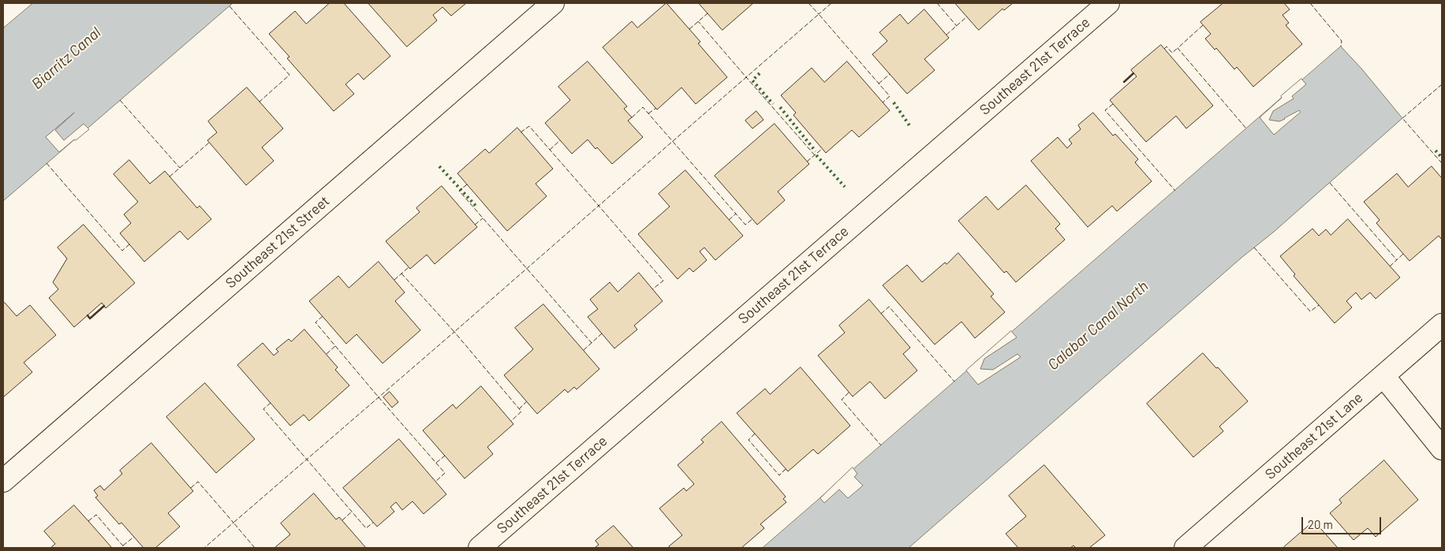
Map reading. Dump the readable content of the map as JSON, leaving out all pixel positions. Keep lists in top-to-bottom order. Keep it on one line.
{"streets":{"street":["Southeast 21st Terrace","Southeast 21st Street","Southeast 21st Lane"]},"water":["Biarritz Canal","Calabar Canal North"],"scale_bar":"20 m"}
